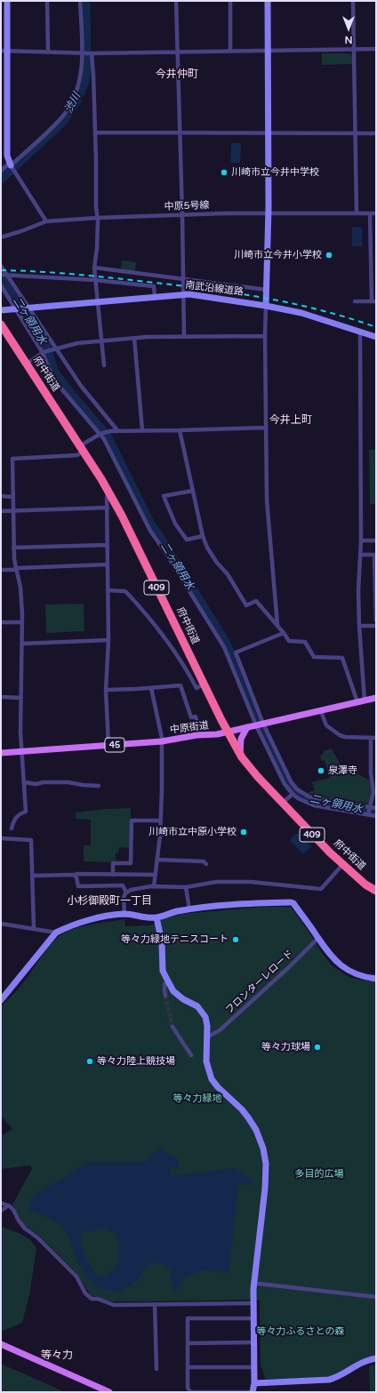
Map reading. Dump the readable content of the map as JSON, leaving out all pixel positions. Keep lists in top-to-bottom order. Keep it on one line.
{"streets":{"highway":["府中街道","409"],"main road":["中原街道","45"],"street":["中原5号線","南武沿線道路","フロンターレロード"]},"crossings":[["府中街道","中原街道"]],"districts":["今井仲町","今井上町","小杉御殿町一丁目","等々力"],"water":["渋川","二ヶ領用水"],"parks":["等々力緑地","多目的広場","等々力ふるさとの森"],"places":["川崎市立今井中学校","川崎市立今井小学校","泉澤寺","川崎市立中原小学校","等々力緑地テニスコート","等々力球場","等々力陸上競技場"],"north":"bottom"}
